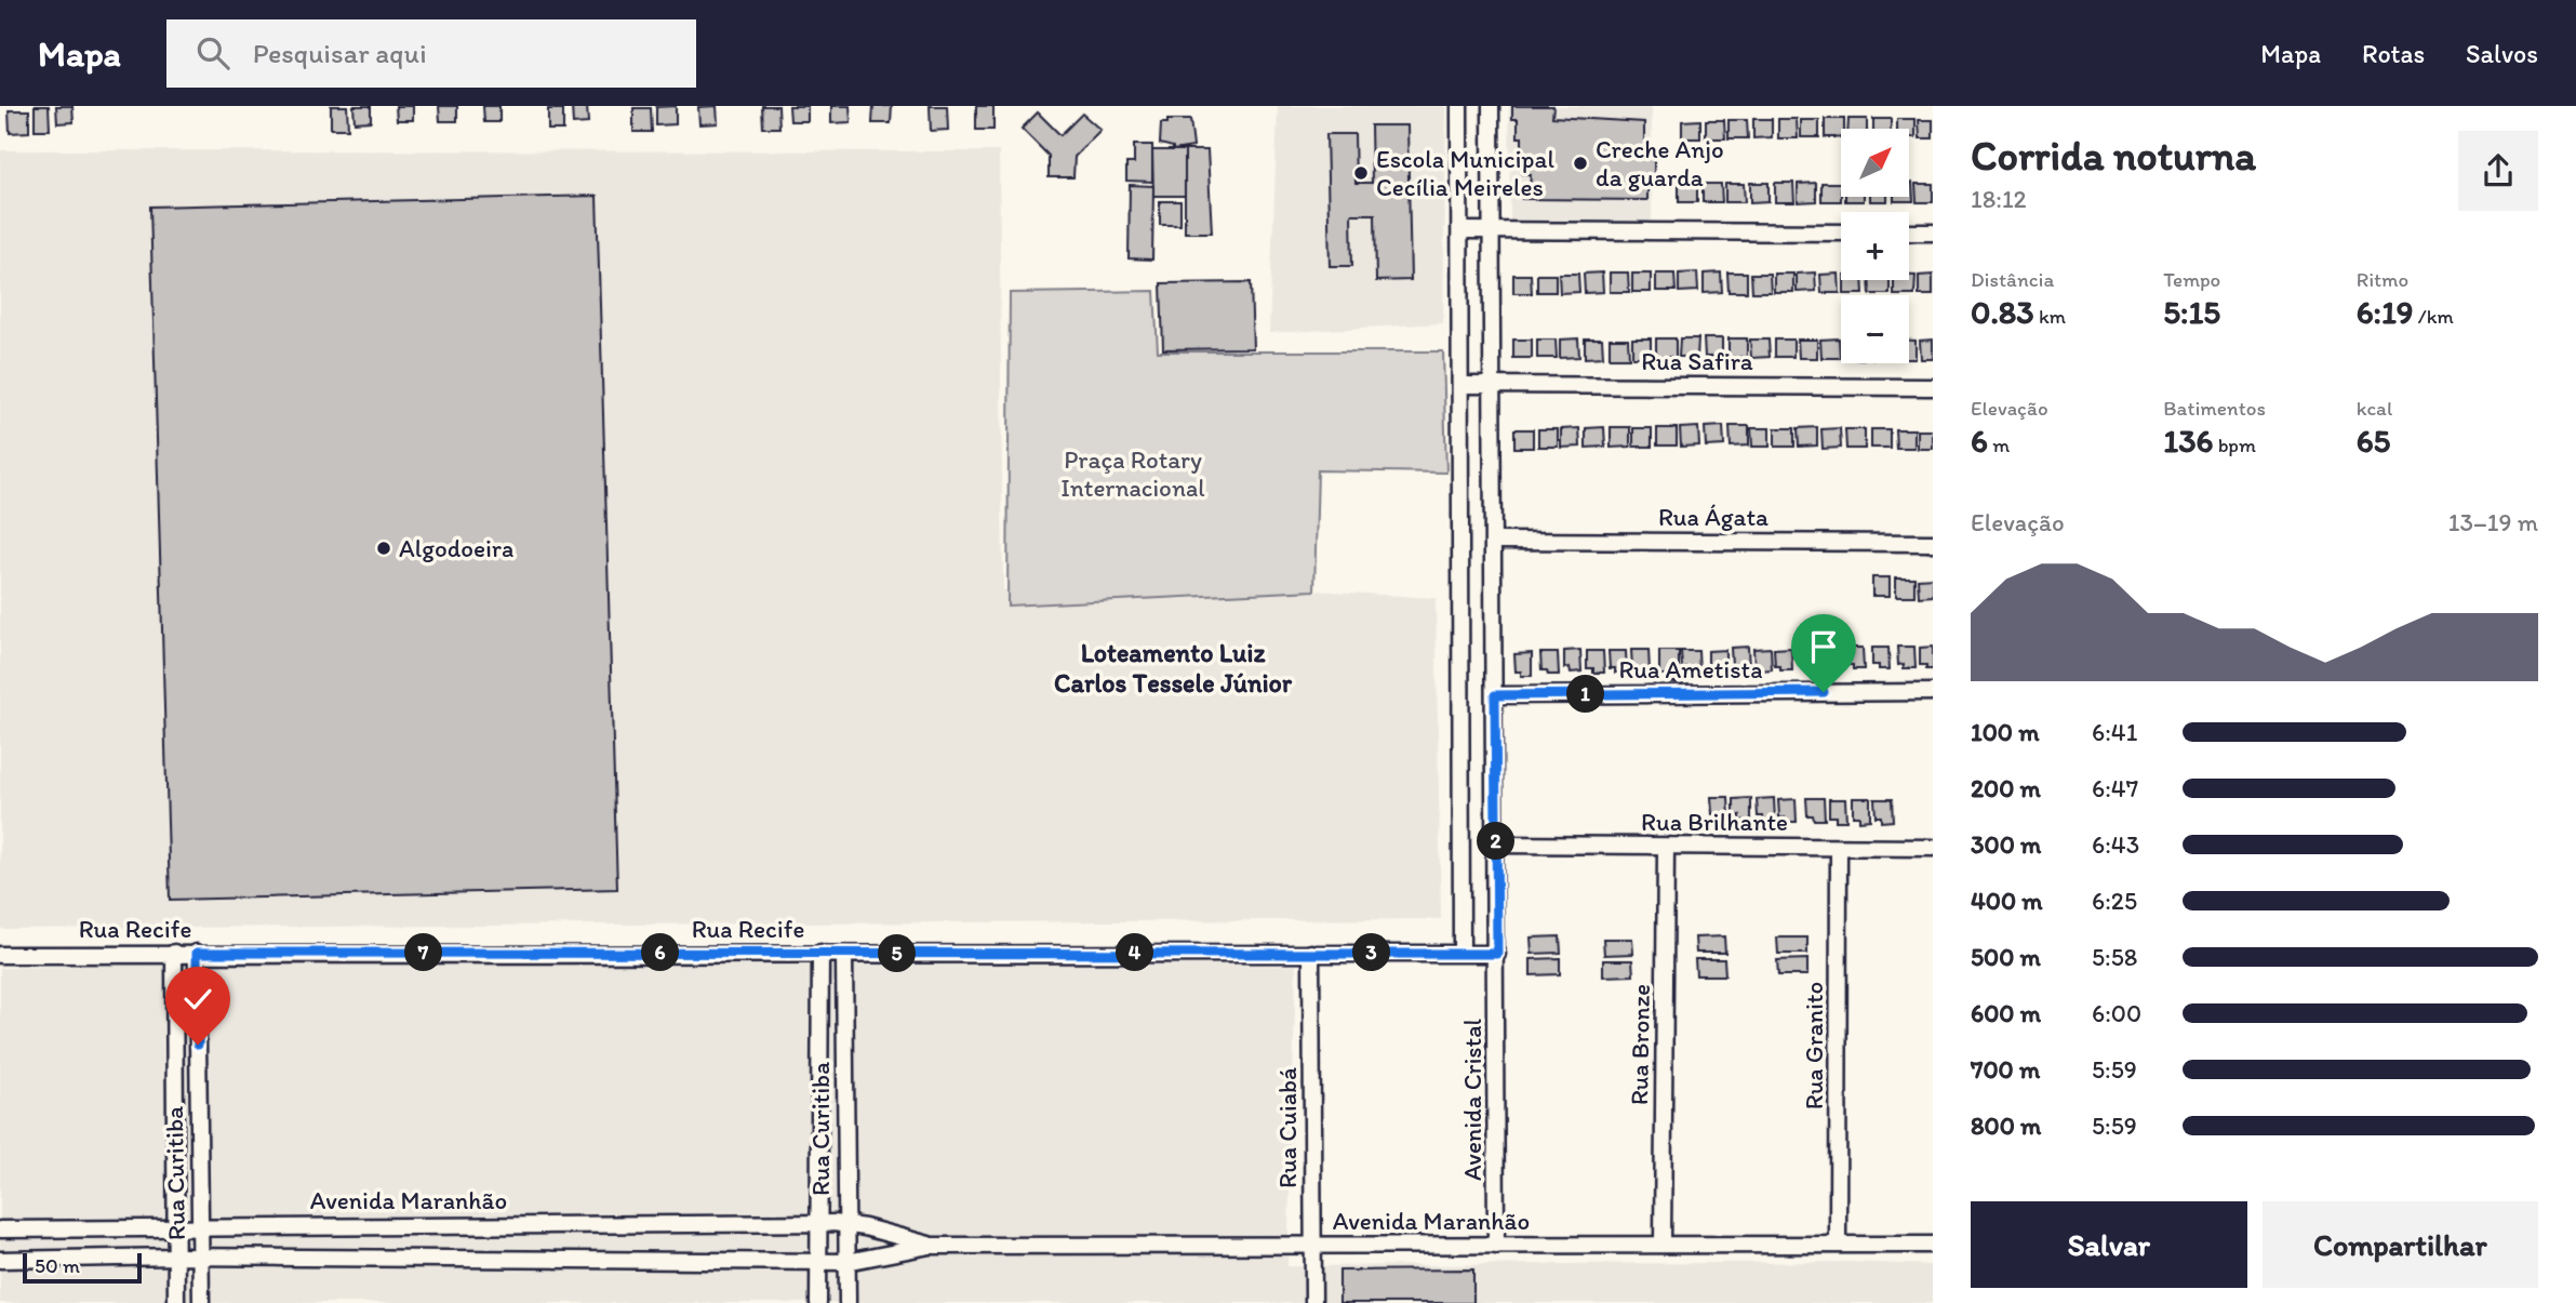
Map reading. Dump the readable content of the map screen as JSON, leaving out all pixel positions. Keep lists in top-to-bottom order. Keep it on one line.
{"streets":{"street":["Rua Safira","Rua Ágata","Rua Ametista","Rua Brilhante","Rua Recife","Rua Bronze","Rua Granito","Avenida Cristal","Rua Cuiabá","Rua Curitiba","Avenida Maranhão"]},"crossings":[["Rua Safira","Avenida Cristal"],["Rua Ágata","Avenida Cristal"],["Rua Ametista","Avenida Cristal"],["Rua Brilhante","Rua Bronze"],["Rua Brilhante","Rua Granito"],["Rua Brilhante","Avenida Cristal"],["Rua Recife","Avenida Cristal"],["Rua Recife","Rua Cuiabá"],["Rua Recife","Rua Curitiba"],["Rua Bronze","Avenida Maranhão"],["Rua Granito","Avenida Maranhão"],["Avenida Cristal","Avenida Maranhão"],["Rua Cuiabá","Avenida Maranhão"],["Rua Curitiba","Avenida Maranhão"]],"districts":["Loteamento Luiz Carlos Tessele Júnior"],"parks":["Praça Rotary Internacional"],"places":["Creche Anjo da guarda","Escola Municipal Cecília Meireles","Algodoeira"],"scale_bar":"50 m","north":"top right","page":{"header":"Mapa","search":"Pesquisar aqui","nav":["Mapa","Rotas","Salvos"],"heading":["Corrida noturna","18:12"],"map_buttons":["+","−"],"stats":[["Distância","0.83 km"],["Tempo","5:15"],["Ritmo","6:19 /km"],["Elevação","6 m"],["Batimentos","136 bpm"],["kcal","65"]],"chart":["Elevação","13–19 m"],"pins":["1","2","3","4","6","7","5"],"list":[{"name":"100 m","note":"6:41"},{"name":"200 m","note":"6:47"},{"name":"300 m","note":"6:43"},{"name":"400 m","note":"6:25"},{"name":"500 m","note":"5:58"},{"name":"600 m","note":"6:00"},{"name":"700 m","note":"5:59"},{"name":"800 m","note":"5:59"}],"buttons":["Salvar","Compartilhar"],"scale":"50 m"}}
